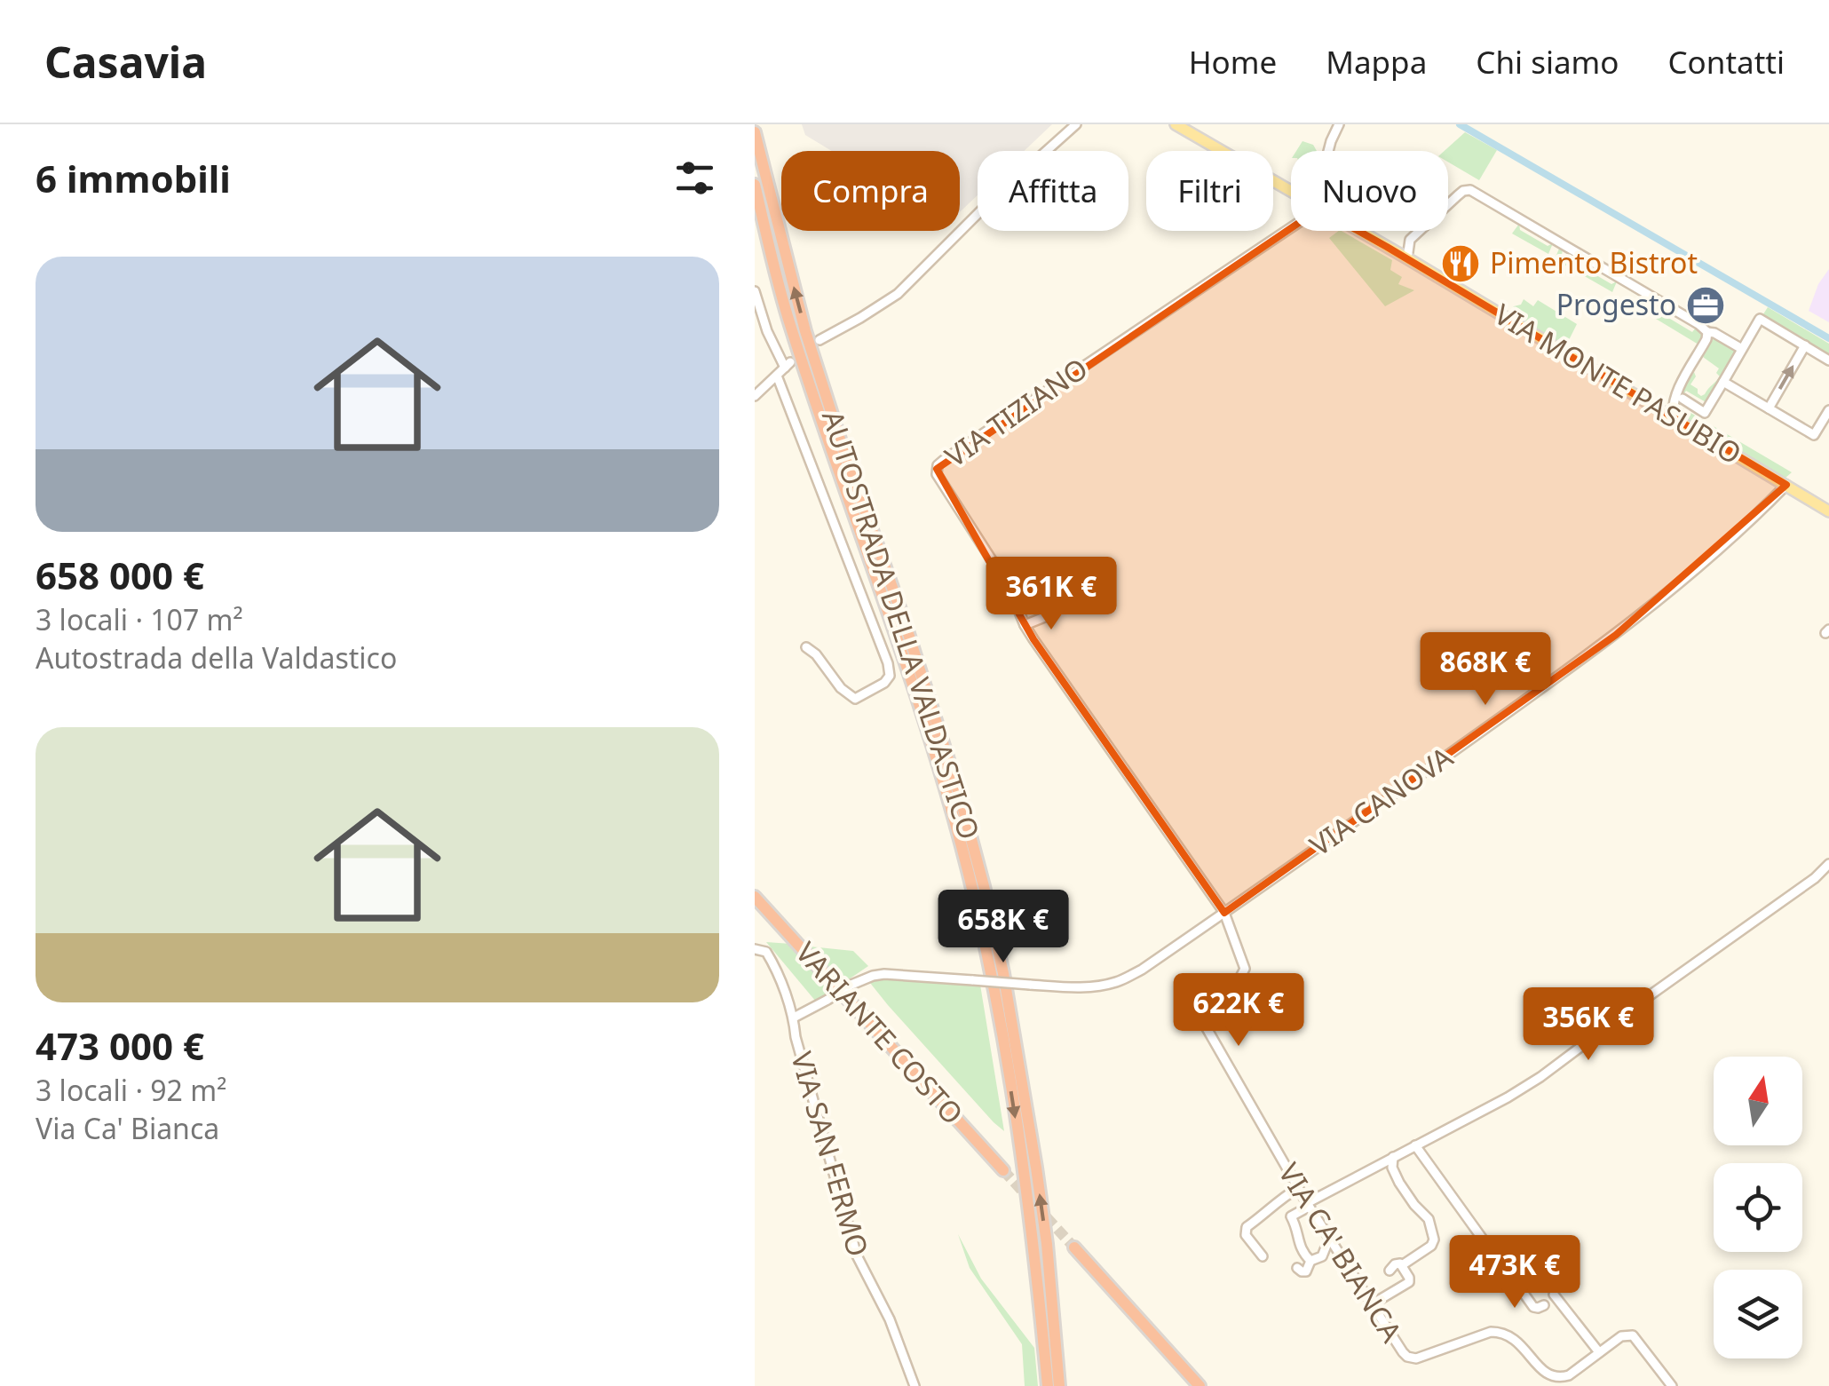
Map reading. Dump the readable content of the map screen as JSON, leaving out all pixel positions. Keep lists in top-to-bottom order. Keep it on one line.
{"streets":{"highway":["AUTOSTRADA DELLA VALDASTICO","VARIANTE COSTO"],"main road":["VIA MONTE PASUBIO"],"street":["VIA TIZIANO","VIA CANOVA","VIA SAN FERMO","VIA CA' BIANCA"]},"crossings":[["VIA MONTE PASUBIO","VIA CANOVA"],["VIA TIZIANO","VIA CANOVA"],["VIA TIZIANO","VIA CA' BIANCA"],["VIA CANOVA","VIA SAN FERMO"],["VIA CANOVA","VIA CA' BIANCA"]],"places":{"restaurant":["Pimento Bistrot"],"office":["Progesto"]},"north":"top","page":{"header":"Casavia","nav":["Home","Mappa","Chi siamo","Contatti"],"heading":"6 immobili","chip":["Compra","Affitta","Filtri","Nuovo"],"list":[{"name":"658 000 €","note":"3 locali · 107 m² · Autostrada della Valdastico"},{"name":"473 000 €","note":"3 locali · 92 m² · Via Ca' Bianca"}],"price":["361K €","868K €","658K €","622K €","356K €","473K €"]}}
